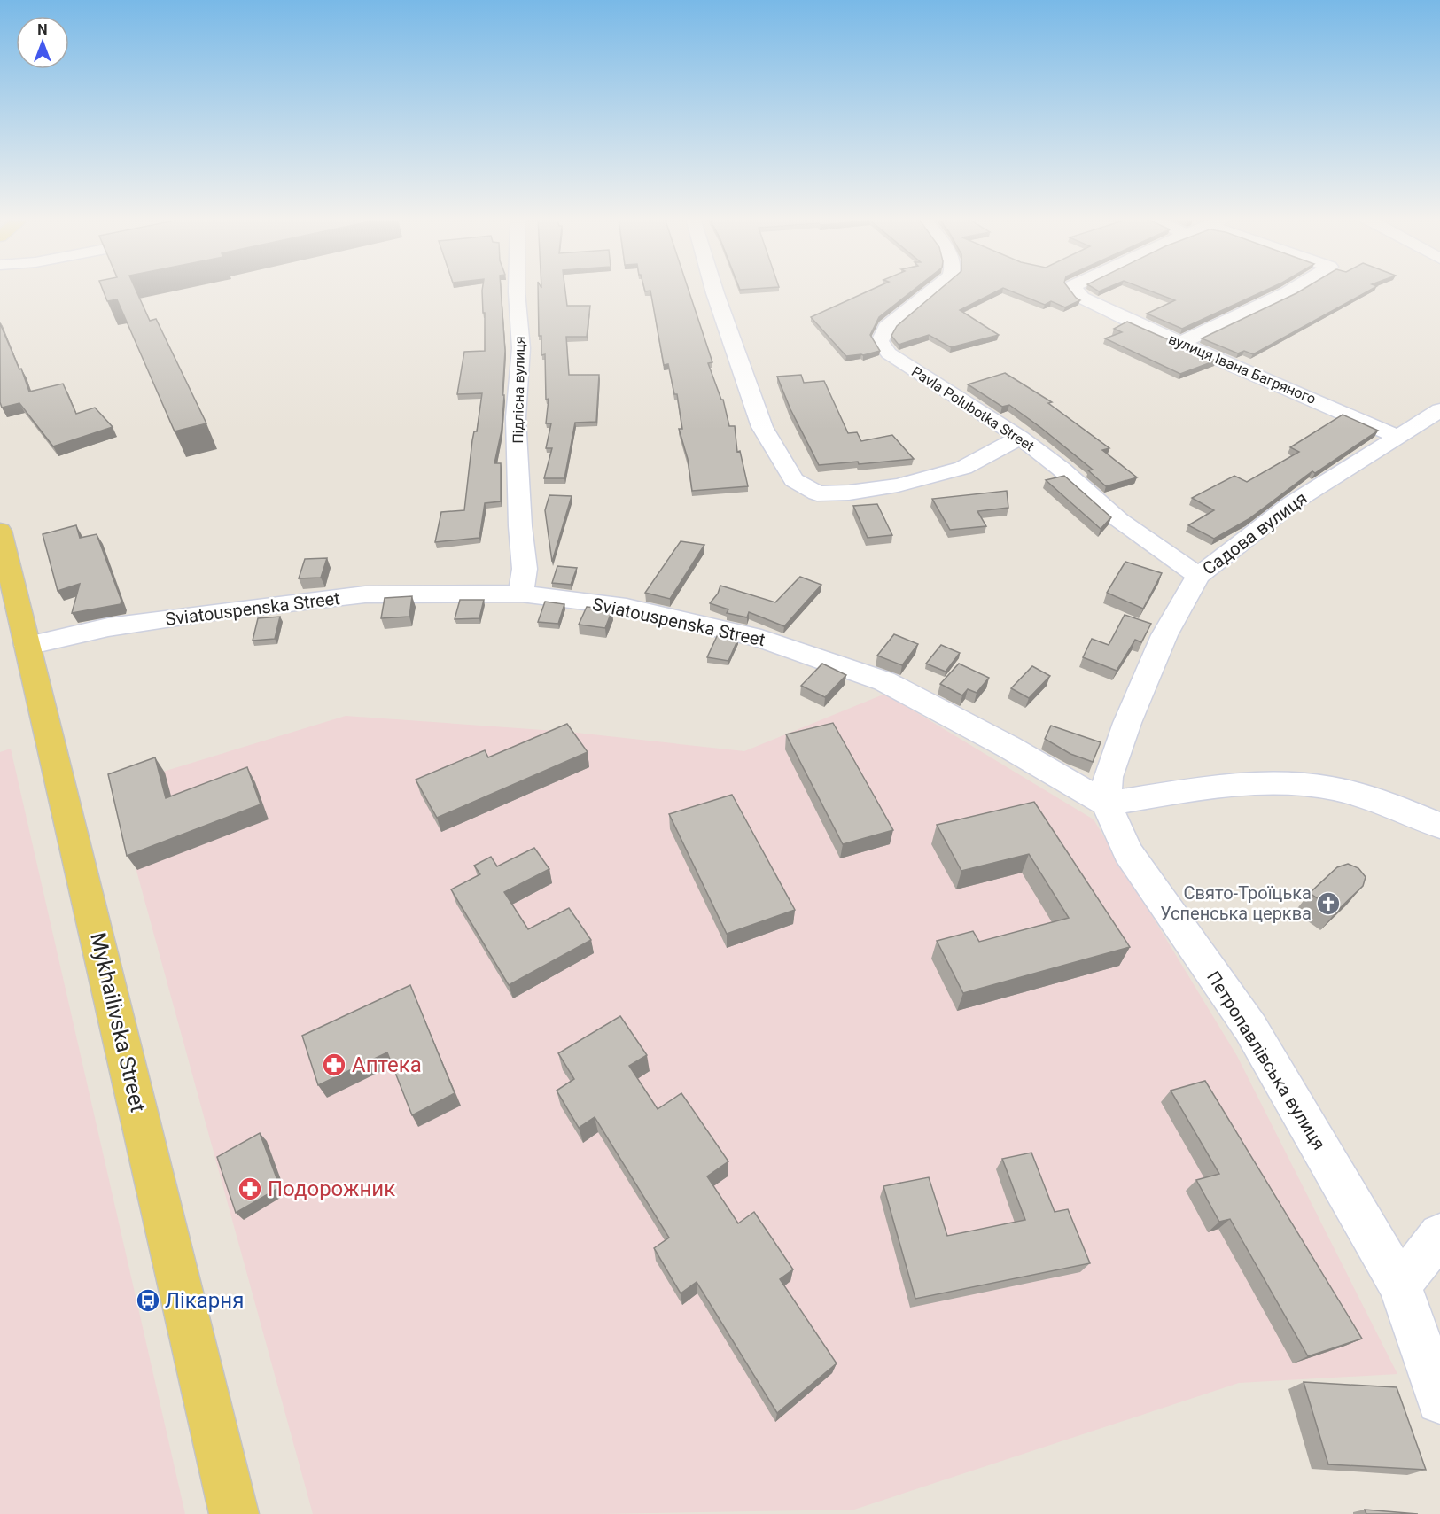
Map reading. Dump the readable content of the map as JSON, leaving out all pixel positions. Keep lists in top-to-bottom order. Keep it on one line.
{"streets":{"main road":["Mykhailivska Street"],"street":["вулиця Івана Багряного","Підлісна вулиця","Pavla Polubotka Street","Садова вулиця","Sviatouspenska Street","Петропавлівська вулиця"]},"crossings":[["вулиця Івана Багряного","Садова вулиця"],["Підлісна вулиця","Sviatouspenska Street"],["Pavla Polubotka Street","Садова вулиця"],["Садова вулиця","Sviatouspenska Street"],["Садова вулиця","Петропавлівська вулиця"],["Sviatouspenska Street","Mykhailivska Street"],["Sviatouspenska Street","Петропавлівська вулиця"]],"places":{"church":["Свято-Троїцька Успенська церква"],"pharmacy":["Аптека","Подорожник"],"bus stop":["Лікарня"]},"north":"top"}
